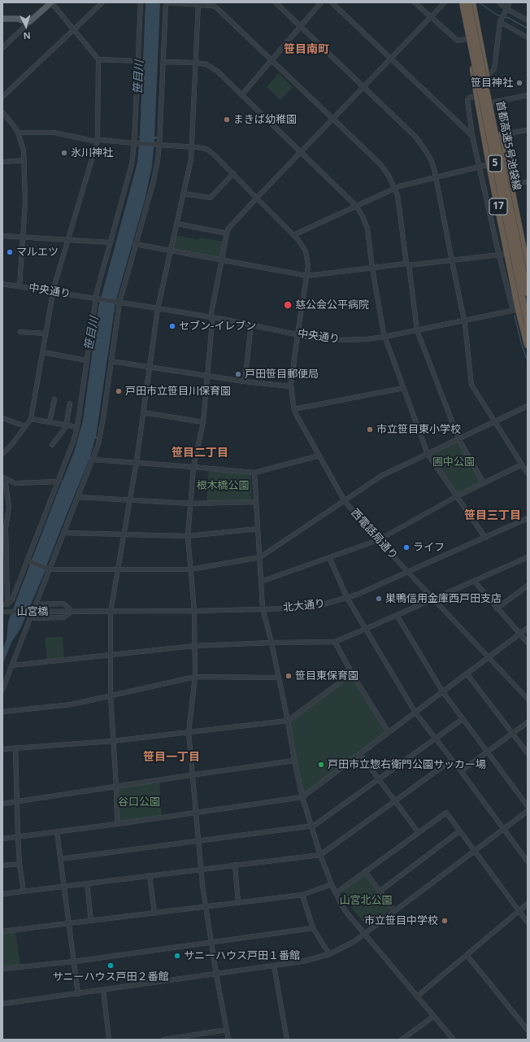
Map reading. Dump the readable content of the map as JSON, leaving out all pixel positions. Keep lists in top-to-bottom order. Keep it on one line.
{"streets":{"highway":["首都高速5号池袋線","5","17"],"street":["中央通り","西電話局通り","北大通り","山宮橋"]},"crossings":[["17","中央通り"],["中央通り","西電話局通り"],["西電話局通り","北大通り"],["北大通り","山宮橋"]],"districts":["笹目南町","笹目二丁目","笹目三丁目","笹目一丁目"],"water":["笹目川"],"parks":["圃中公園","根木橋公園","谷口公園","山宮北公園"],"places":["笹目神社","まきば幼稚園","氷川神社","マルエツ","慈公会公平病院","セブン-イレブン","戸田笹目郵便局","戸田市立笹目川保育園","市立笹目東小学校","ライフ","巣鴨信用金庫西戸田支店","笹目東保育園","戸田市立惣右衛門公園サッカー場","市立笹目中学校","サニーハウス戸田１番館","サニーハウス戸田２番館"],"north":"bottom"}
